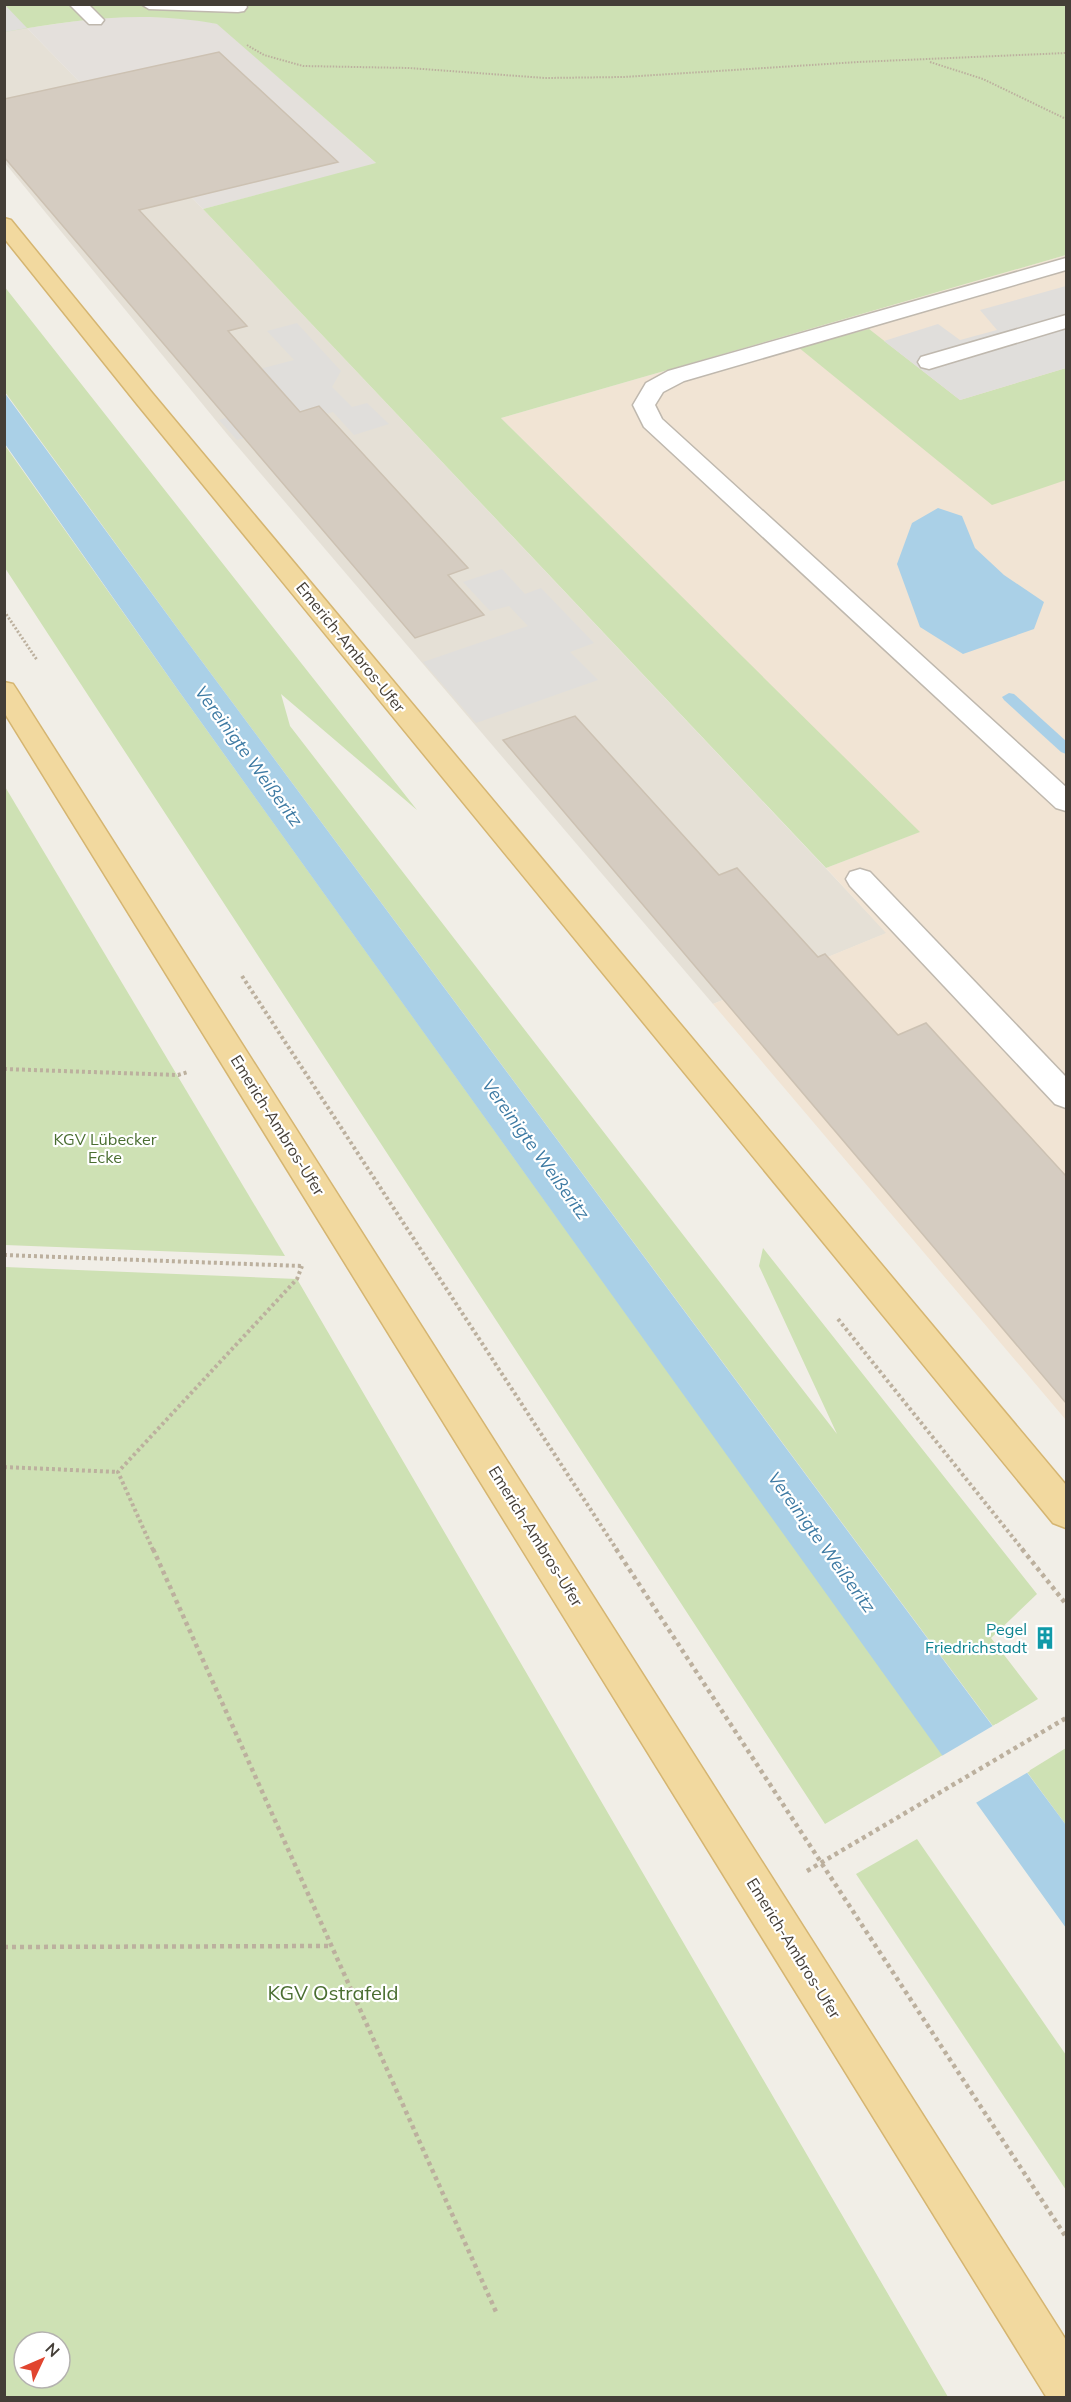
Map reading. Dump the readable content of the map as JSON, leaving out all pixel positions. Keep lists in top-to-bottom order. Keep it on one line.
{"streets":{"main road":["Emerich-Ambros-Ufer"]},"water":["Vereinigte Weißeritz"],"parks":["KGV Lübecker Ecke","KGV Ostrafeld"],"places":{"building":["Pegel Friedrichstadt"]},"north":"top right"}
